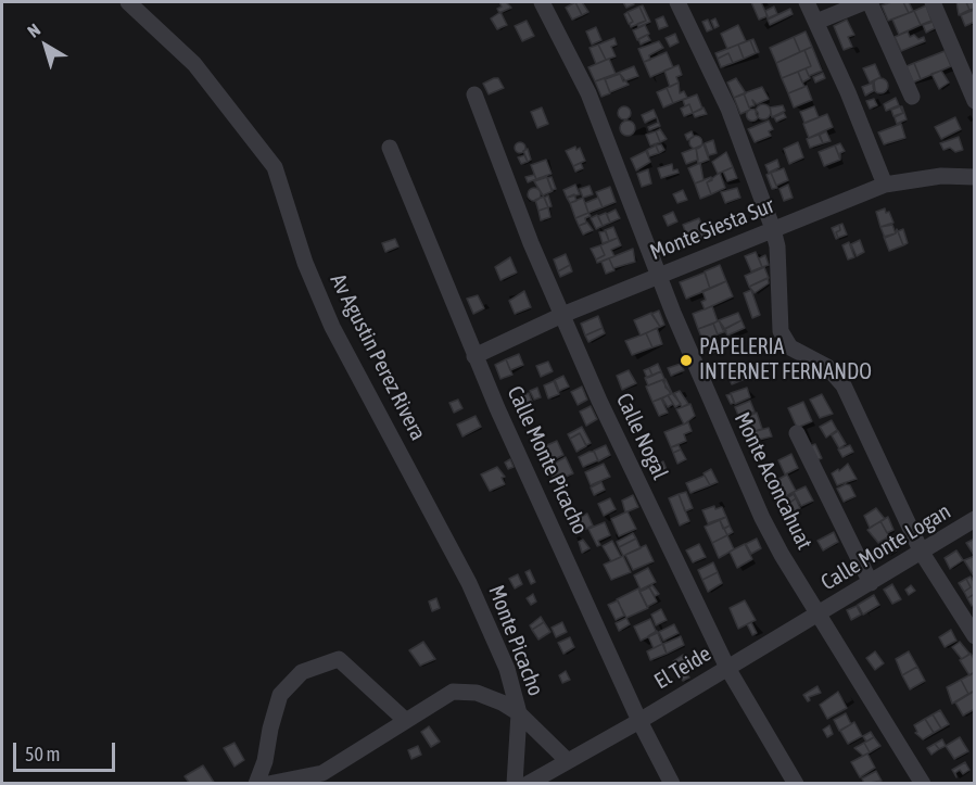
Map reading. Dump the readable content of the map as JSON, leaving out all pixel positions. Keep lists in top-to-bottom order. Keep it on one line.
{"streets":{"street":["Monte Siesta Sur","Av Agustin Perez Rivera","Calle Nogal","Calle Monte Picacho","Monte Aconcahuat","Calle Monte Logan","Monte Picacho","El Teide"]},"crossings":[["Monte Siesta Sur","Calle Nogal"],["Monte Siesta Sur","Calle Monte Picacho"],["Monte Siesta Sur","Monte Aconcahuat"],["Av Agustin Perez Rivera","Monte Picacho"],["Calle Nogal","El Teide"],["Calle Monte Picacho","El Teide"],["Monte Aconcahuat","Calle Monte Logan"],["Monte Aconcahuat","El Teide"],["Calle Monte Logan","El Teide"]],"places":["PAPELERIA INTERNET FERNANDO"],"scale_bar":"50 m","north":"top left"}
